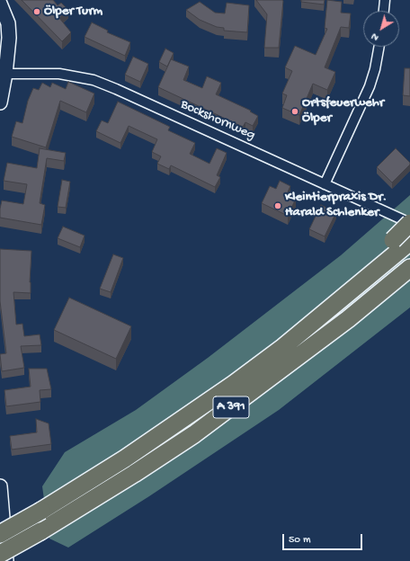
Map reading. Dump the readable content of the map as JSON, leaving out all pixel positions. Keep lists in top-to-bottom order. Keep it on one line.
{"streets":{"highway":["A 391"],"street":["Bockshornweg"]},"places":["Ölper Turm","Ortsfeuerwehr Ölper","Kleintierpraxis Dr. Harald Schlenker"],"scale_bar":"50 m","north":"bottom left"}
